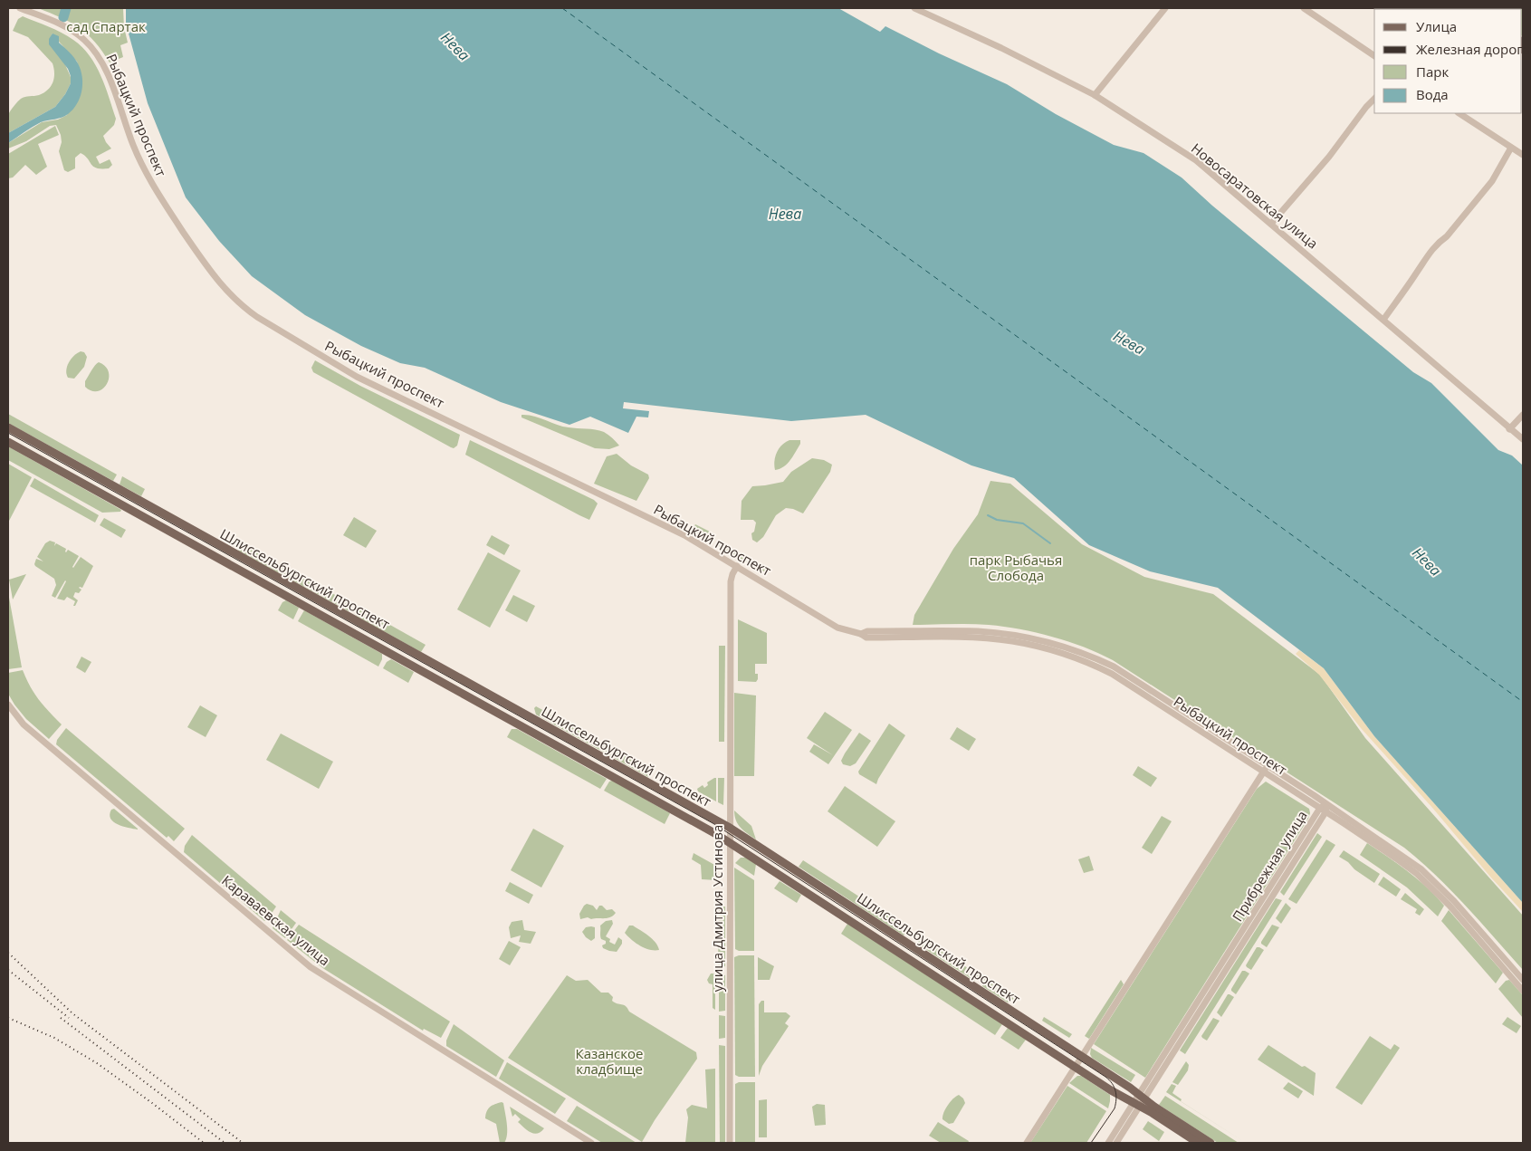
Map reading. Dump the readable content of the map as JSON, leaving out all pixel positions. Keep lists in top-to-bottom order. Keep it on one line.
{"streets":{"main road":["Шлиссельбургский проспект"],"street":["Рыбацкий проспект","Новосаратовская улица","Прибрежная улица","улица Дмитрия Устинова","Караваевская улица"]},"crossings":[["Рыбацкий проспект","Прибрежная улица"],["Рыбацкий проспект","улица Дмитрия Устинова"],["Шлиссельбургский проспект","Прибрежная улица"],["Шлиссельбургский проспект","улица Дмитрия Устинова"]],"water":["Нева"],"parks":["сад Спартак","парк Рыбачья Слобода","Казанское кладбище"],"legend":["Улица","Железная дорога","Парк","Вода"]}
